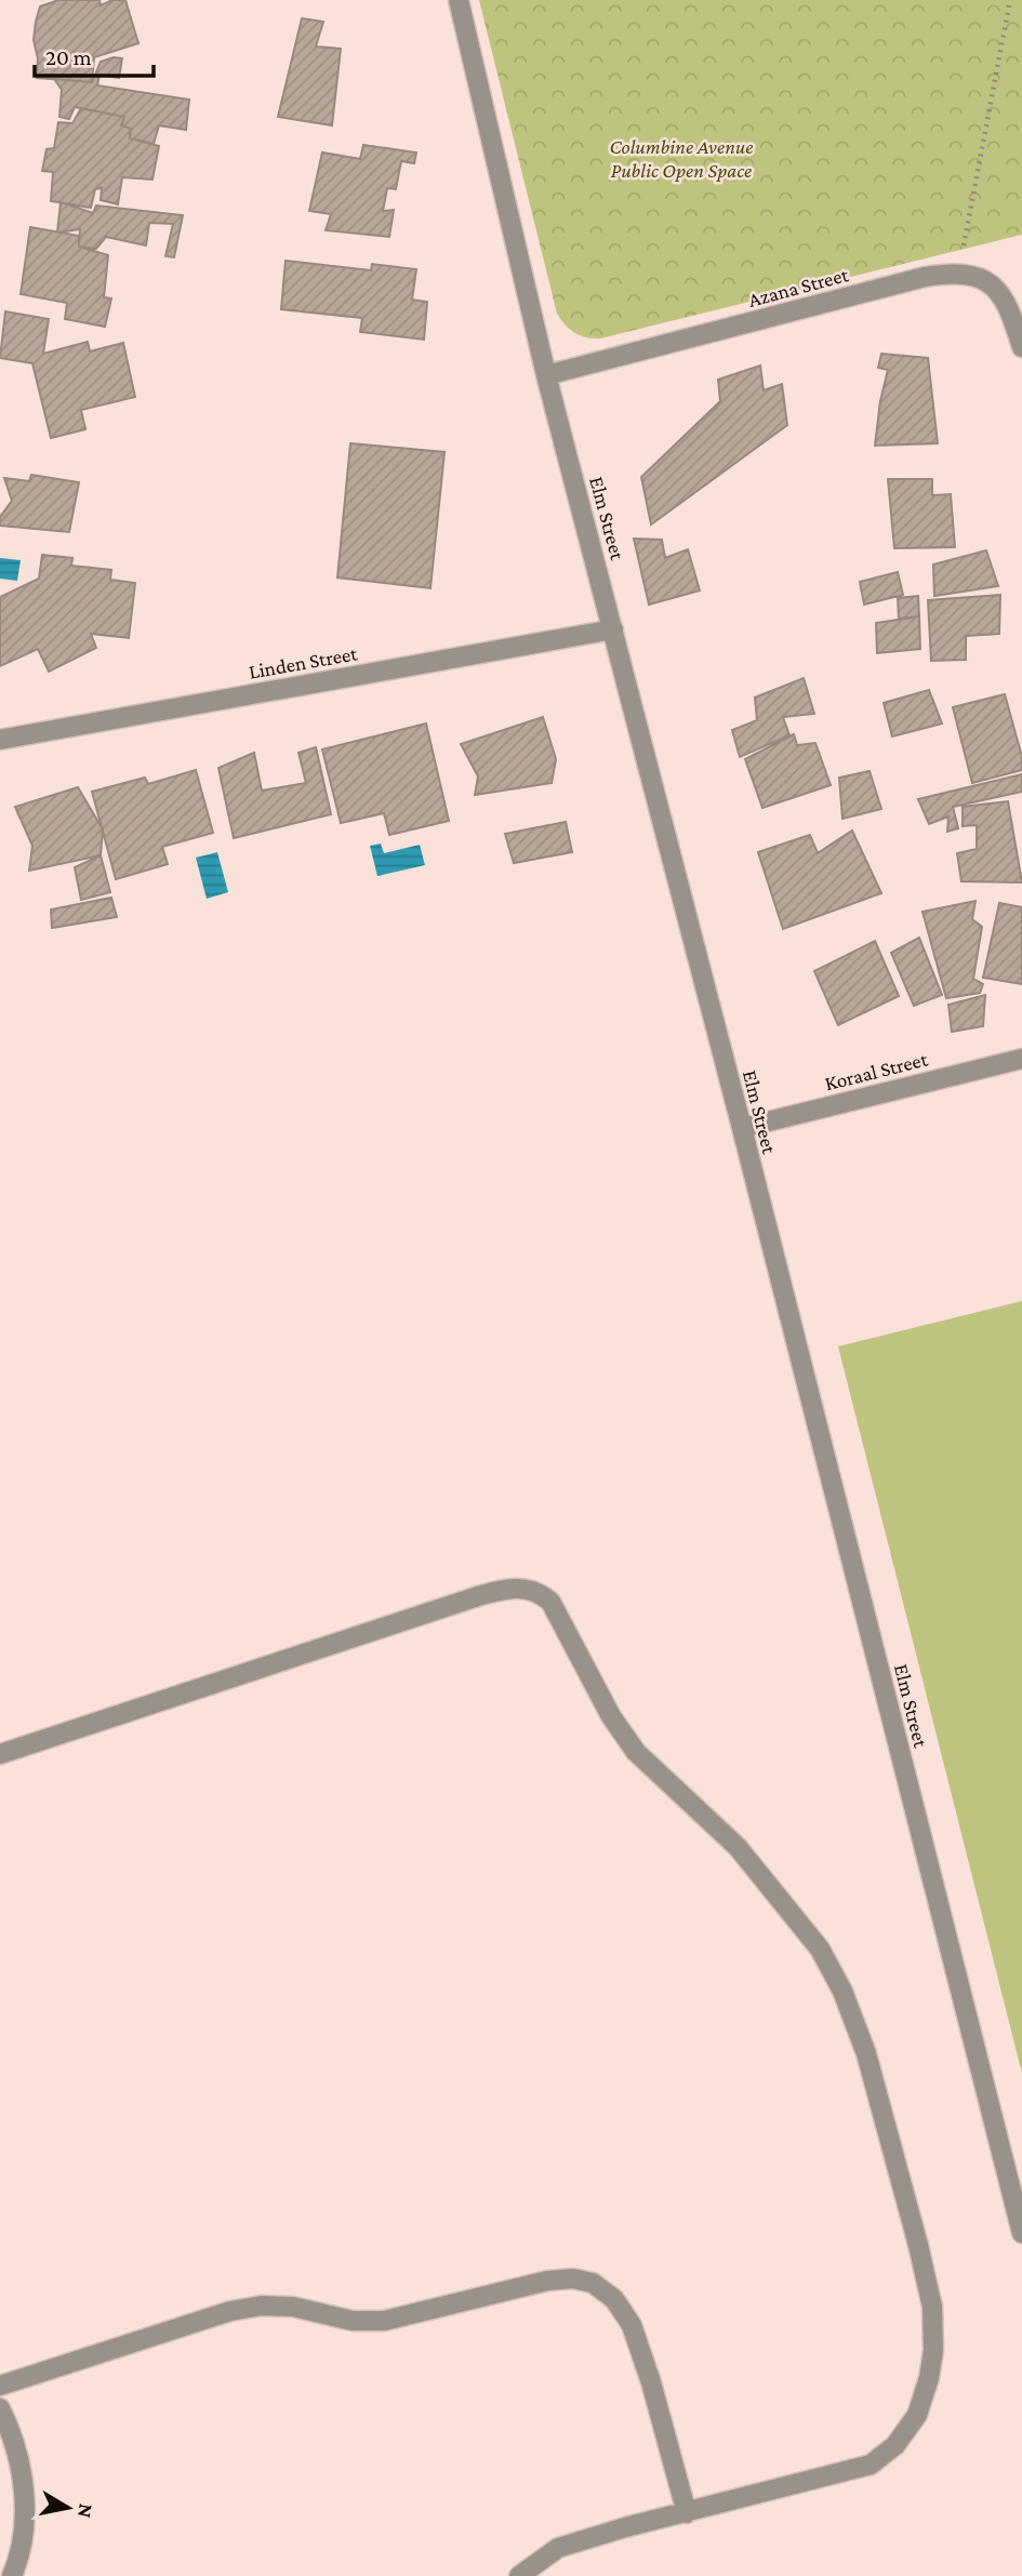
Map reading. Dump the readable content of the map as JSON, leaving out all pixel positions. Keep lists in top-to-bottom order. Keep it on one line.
{"streets":{"street":["Azana Street","Elm Street","Linden Street","Koraal Street"]},"crossings":[["Azana Street","Elm Street"],["Elm Street","Linden Street"],["Elm Street","Koraal Street"]],"parks":["Columbine Avenue Public Open Space"],"scale_bar":"20 m","north":"right"}
